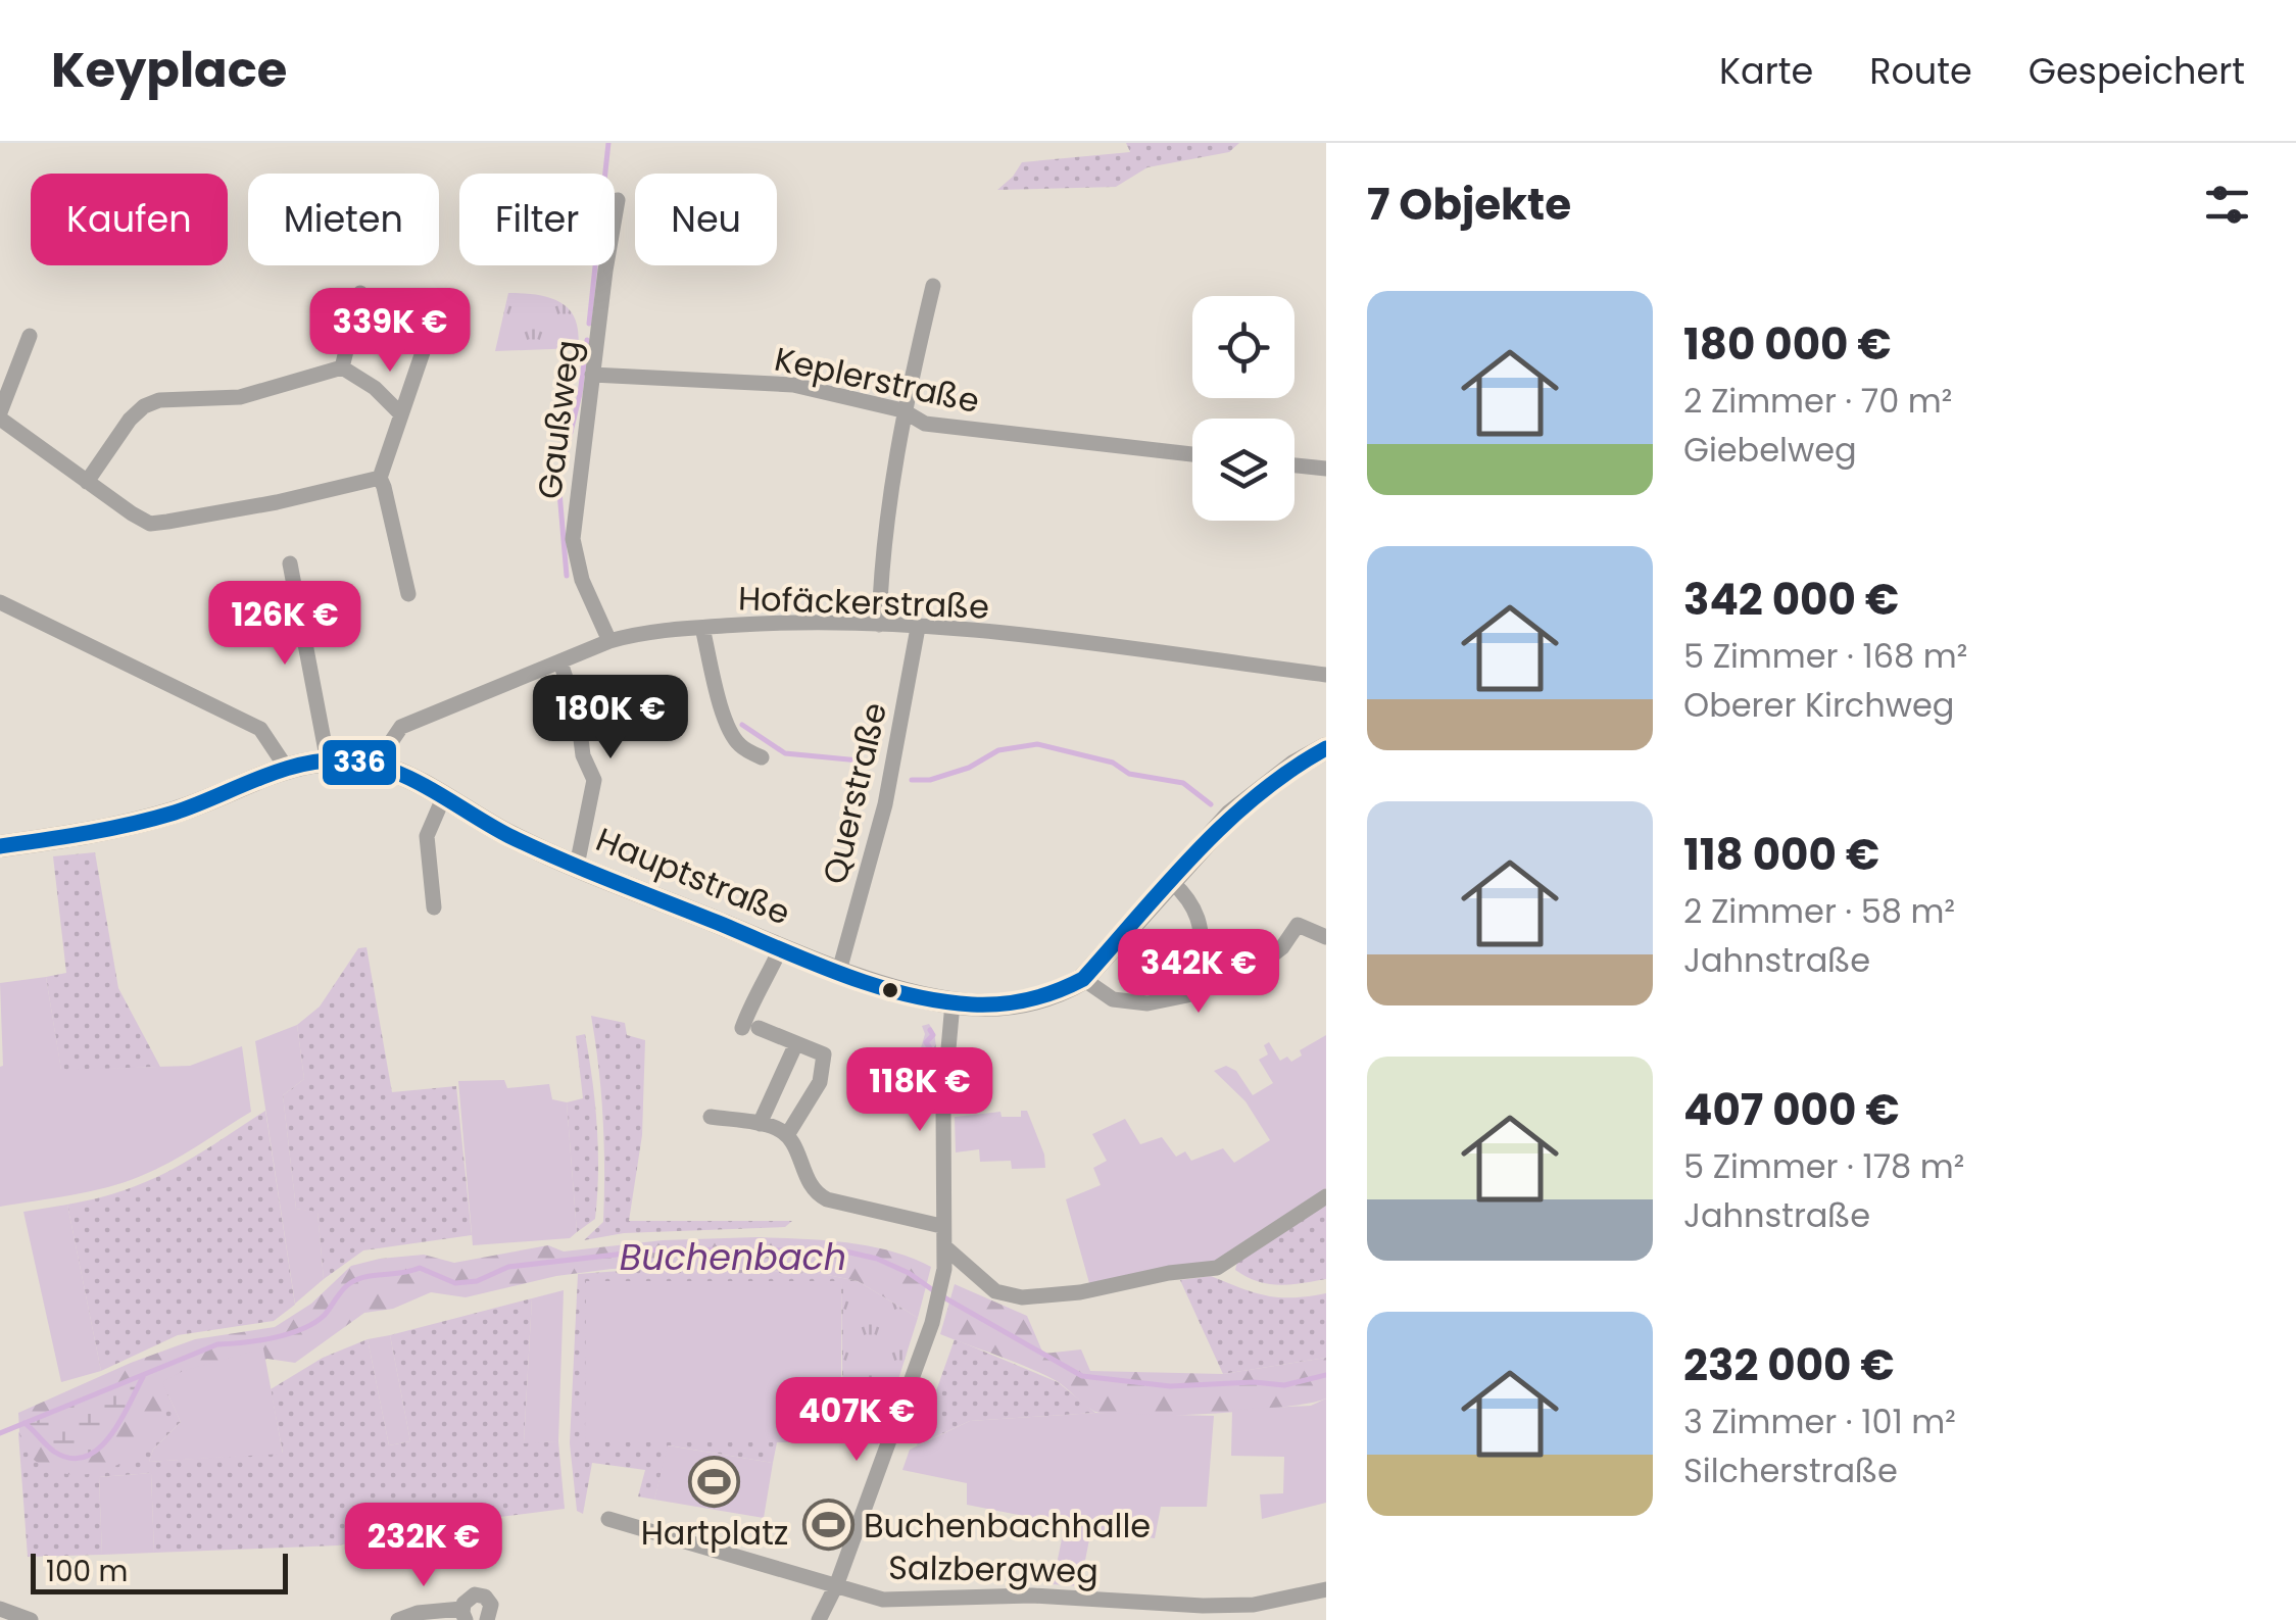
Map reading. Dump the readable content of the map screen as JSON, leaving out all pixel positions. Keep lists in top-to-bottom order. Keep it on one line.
{"streets":{"street":["Keplerstraße","Gaußweg","Hofäckerstraße","Querstraße","Hauptstraße","Salzbergweg"]},"crossings":[["Keplerstraße","Gaußweg"],["Gaußweg","Hofäckerstraße"],["Hofäckerstraße","Querstraße"],["Hofäckerstraße","Hauptstraße"],["Querstraße","Hauptstraße"]],"water":["Buchenbach"],"places":{"sports":["Hartplatz","Buchenbachhalle"]},"lines":["transit line 336"],"scale_bar":"100 m","page":{"header":"Keyplace","nav":["Karte","Route","Gespeichert"],"heading":"7 Objekte","chip":["Kaufen","Mieten","Filter","Neu"],"list":[{"name":"180 000 €","note":"2 Zimmer · 70 m² · Giebelweg"},{"name":"342 000 €","note":"5 Zimmer · 168 m² · Oberer Kirchweg"},{"name":"118 000 €","note":"2 Zimmer · 58 m² · Jahnstraße"},{"name":"407 000 €","note":"5 Zimmer · 178 m² · Jahnstraße"},{"name":"232 000 €","note":"3 Zimmer · 101 m² · Silcherstraße"}],"price":["339K €","126K €","180K €","342K €","118K €","407K €","232K €"],"scale":"100 m"}}
